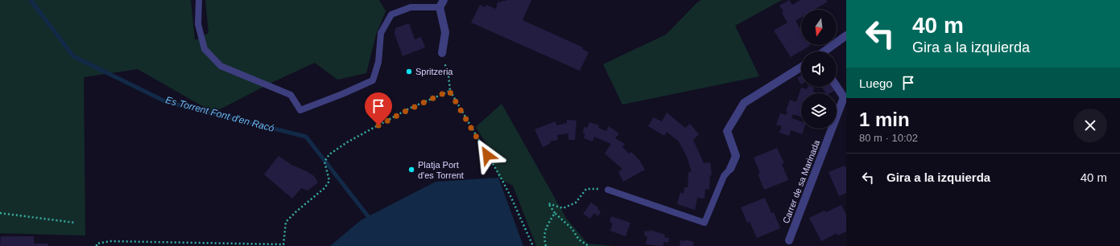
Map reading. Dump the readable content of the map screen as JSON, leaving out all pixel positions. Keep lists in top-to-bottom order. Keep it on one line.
{"streets":{"street":["Carrer de sa Marinada"]},"water":["Es Torrent Font d'en Racó"],"places":["Spritzeria","Platja Port d'es Torrent"],"north":"bottom","page":{"turn":["40 m","Gira a la izquierda"],"then":"Luego","heading":["1 min","80 m · 10:02"],"list":[{"name":"Gira a la izquierda","value":"40 m"}]}}
